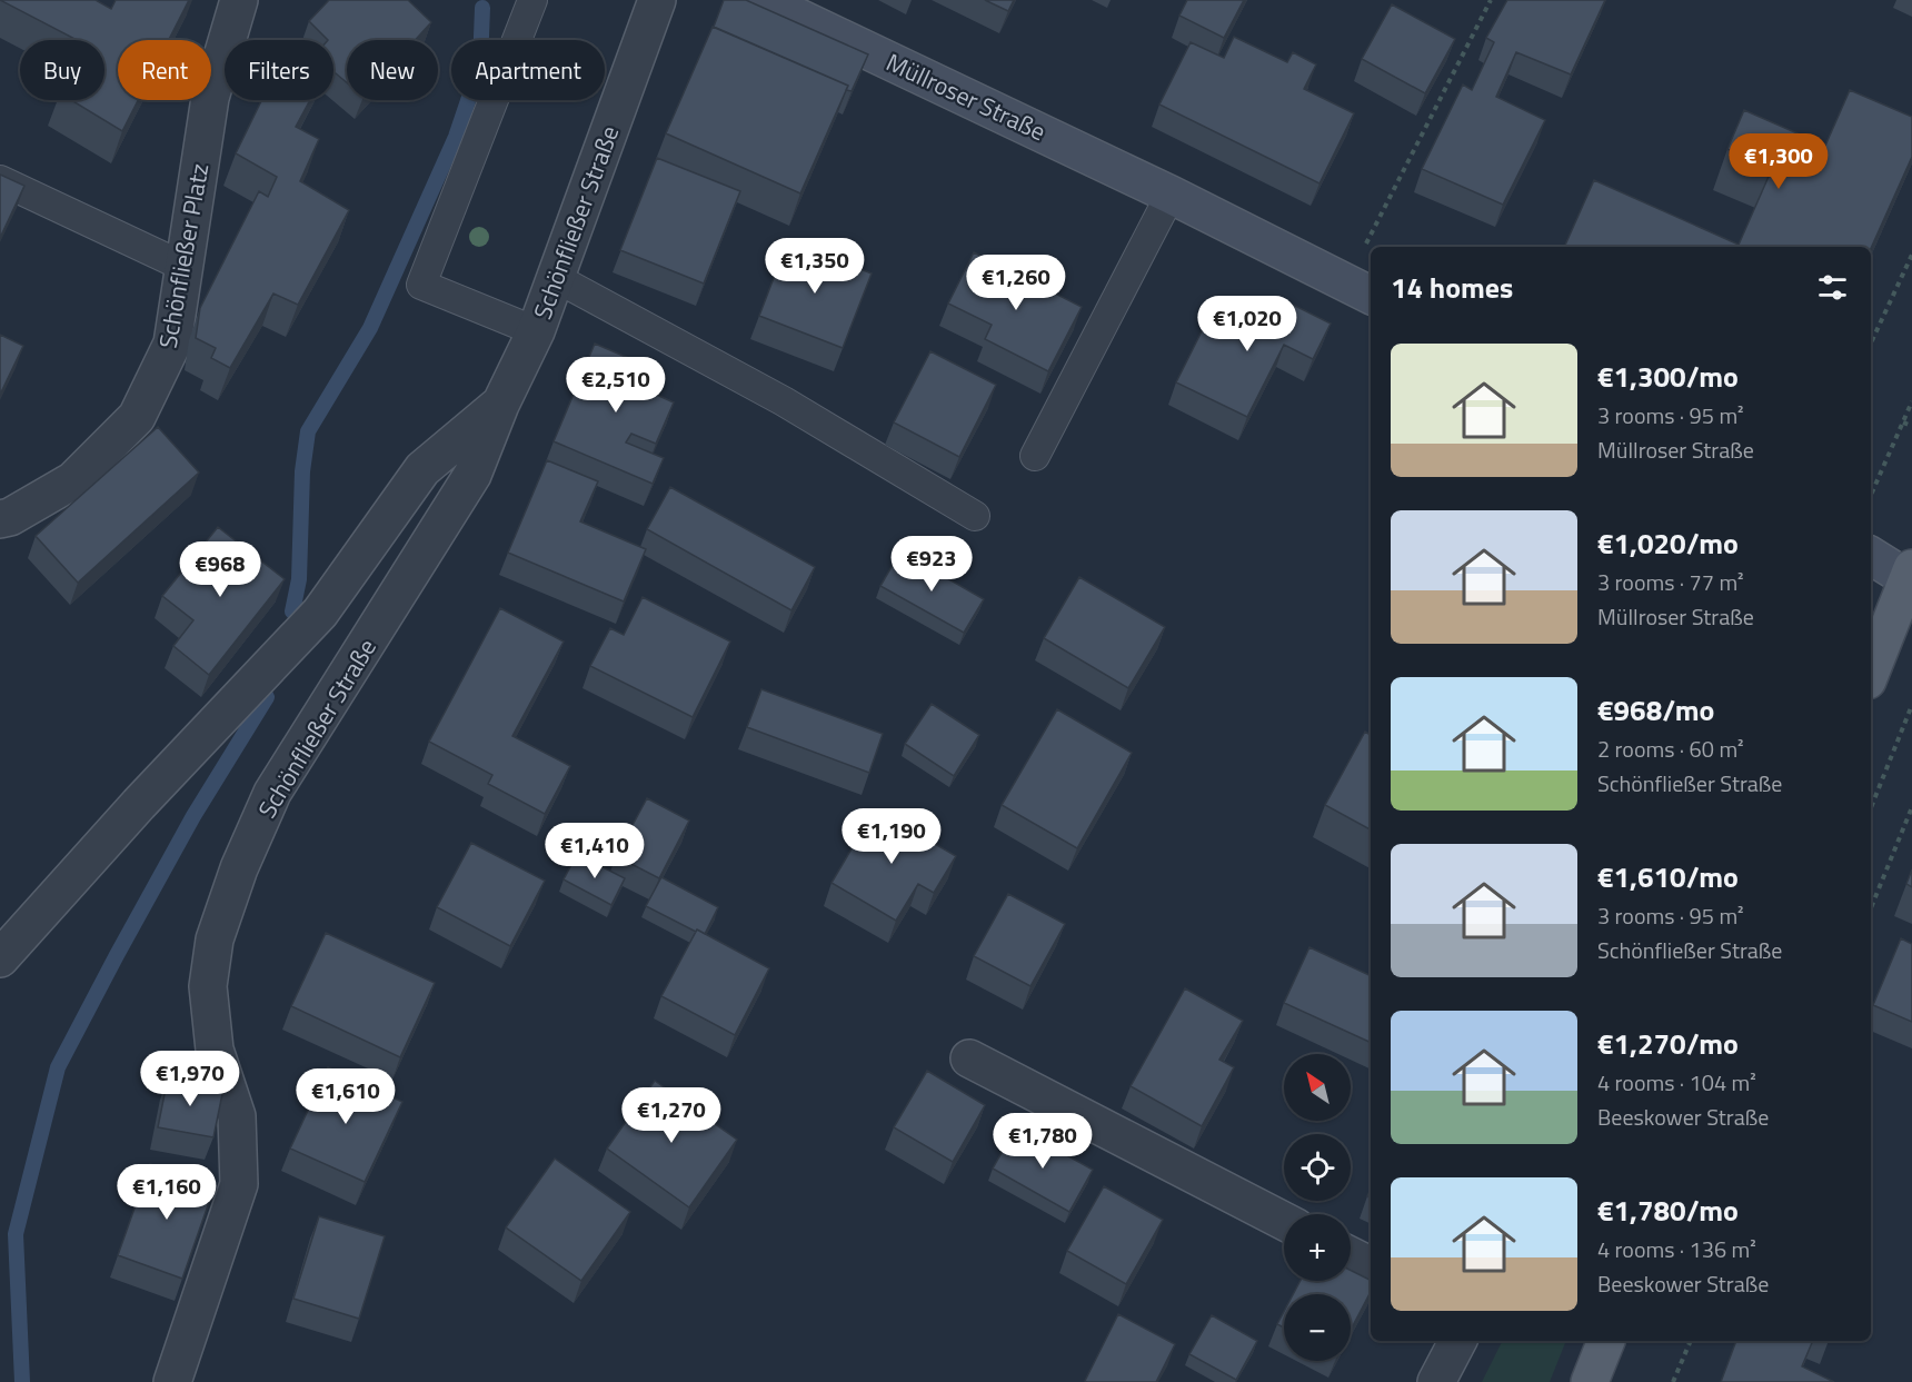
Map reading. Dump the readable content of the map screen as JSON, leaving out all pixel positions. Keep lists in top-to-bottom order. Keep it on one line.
{"streets":{"main road":["Müllroser Straße"],"street":["Schönfließer Straße","Schönfließer Platz"]},"north":"top left","page":{"chip":["Buy","Rent","Filters","New","Apartment"],"price":["€1,300","€1,350","€1,260","€1,020","€2,510","€923","€968","€1,190","€1,410","€1,970","€1,610","€1,270","€1,780","€1,160"],"heading":"14 homes","list":[{"name":"€1,300/mo","note":"3 rooms · 95 m² · Müllroser Straße"},{"name":"€1,020/mo","note":"3 rooms · 77 m² · Müllroser Straße"},{"name":"€968/mo","note":"2 rooms · 60 m² · Schönfließer Straße"},{"name":"€1,610/mo","note":"3 rooms · 95 m² · Schönfließer Straße"},{"name":"€1,270/mo","note":"4 rooms · 104 m² · Beeskower Straße"},{"name":"€1,780/mo","note":"4 rooms · 136 m² · Beeskower Straße"}],"map_buttons":["+","−"]}}
